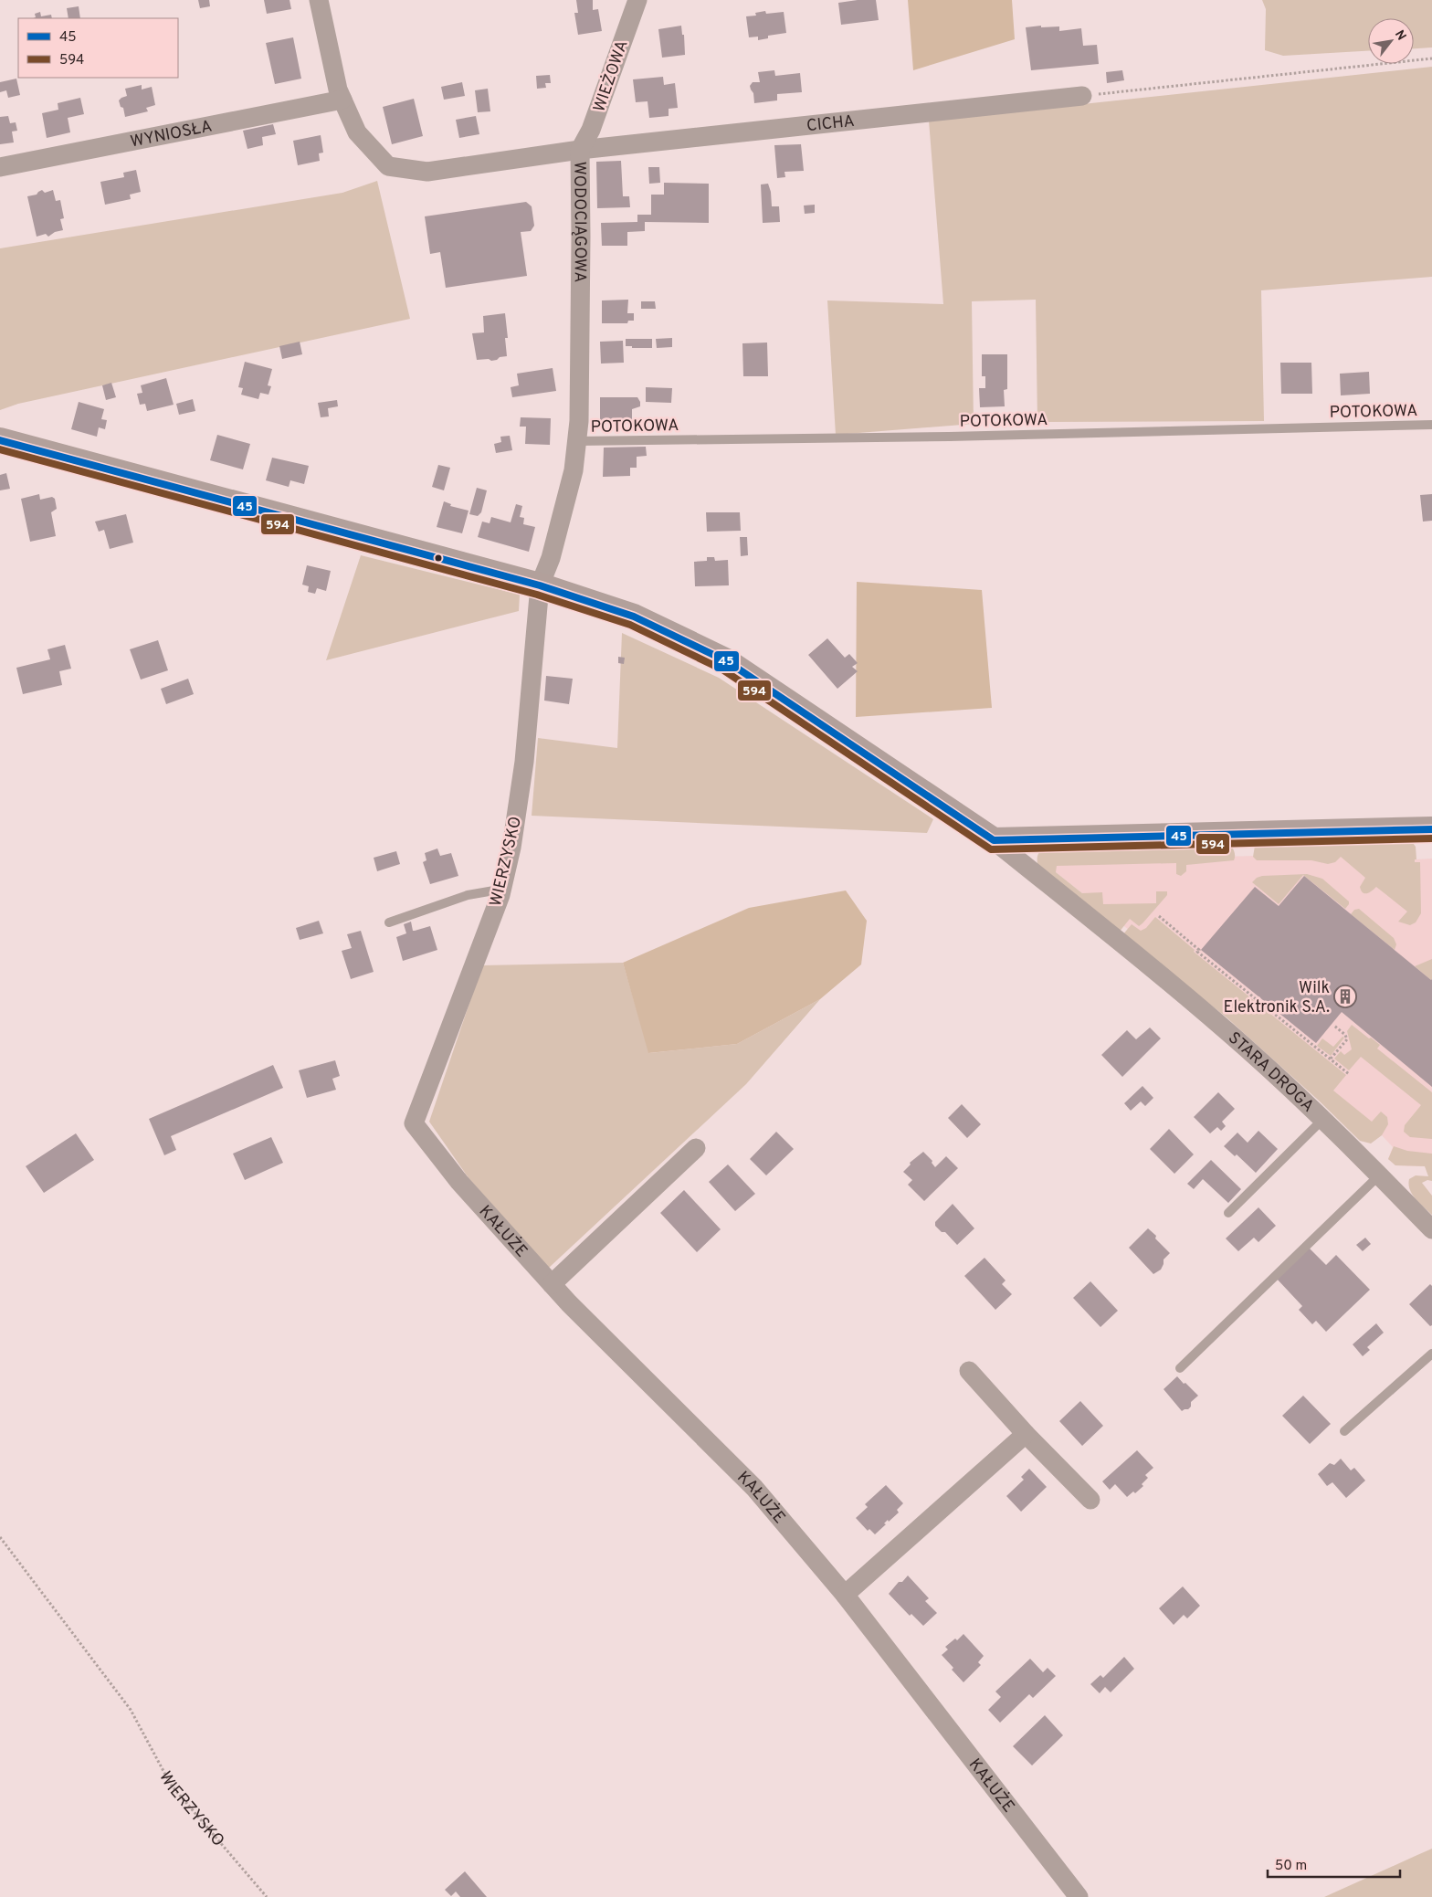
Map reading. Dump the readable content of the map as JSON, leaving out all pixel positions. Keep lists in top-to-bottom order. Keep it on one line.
{"streets":{"street":["WIEŻOWA","CICHA","WYNIOSŁA","WODOCIĄGOWA","WIERZYSKO","STARA DROGA","KAŁUŻE"],"lane":["POTOKOWA"]},"crossings":[["WIEŻOWA","CICHA"],["WIEŻOWA","WODOCIĄGOWA"],["CICHA","WODOCIĄGOWA"],["WYNIOSŁA","WODOCIĄGOWA"],["WODOCIĄGOWA","POTOKOWA"],["WODOCIĄGOWA","WIERZYSKO"],["WIERZYSKO","KAŁUŻE"]],"places":{"building":["Wilk Elektronik S.A."]},"lines":["transit line 45","transit line 594"],"legend":["45","594"],"scale_bar":"50 m","north":"top right"}
